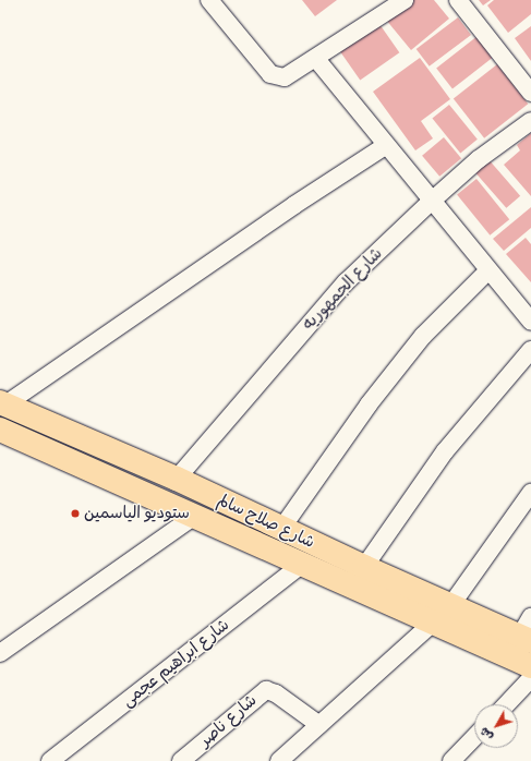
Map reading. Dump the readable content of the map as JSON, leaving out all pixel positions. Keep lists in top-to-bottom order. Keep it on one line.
{"streets":{"main road":["شارع صلاح سالم"],"street":["شارع الجمهوريه","شارع ابراهيم عجمى","شارع ناصر"]},"crossings":[["شارع الجمهوريه","شارع صلاح سالم"],["شارع صلاح سالم","شارع ابراهيم عجمى"]],"places":["ستوديو الياسمين"],"north":"bottom left"}
